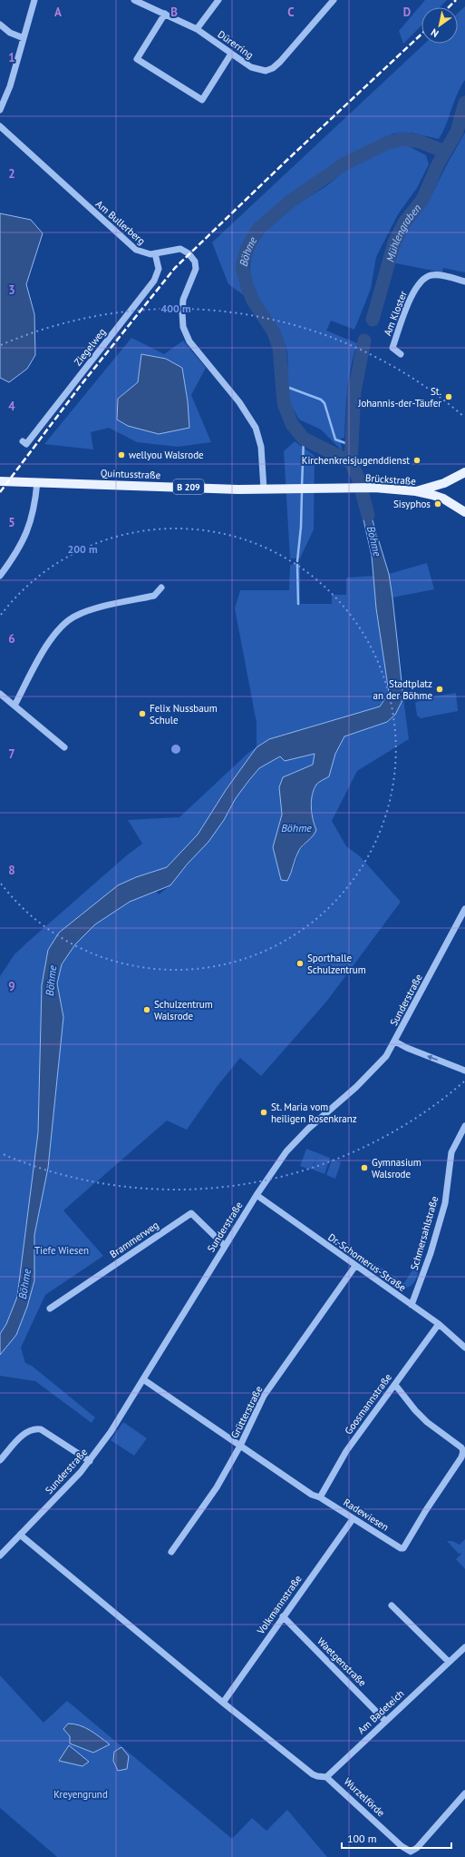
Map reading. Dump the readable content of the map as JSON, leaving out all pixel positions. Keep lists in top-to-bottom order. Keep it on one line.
{"streets":{"main road":["Quintusstraße","Brückstraße","B 209"],"street":["Dürerring","Am Bullerberg","Am Kloster","Ziegelweg","Sunderstraße","Schmersahlstraße","Brammerweg","Dr.-Schomerus-Straße","Goosmannstraße","Grütterstraße","Radewiesen","Volkmannstraße","Waetgenstraße","Am Badeteich","Wurzelförde"]},"crossings":[["Am Bullerberg","Ziegelweg"],["Am Bullerberg","Quintusstraße"],["Quintusstraße","Brückstraße"],["Brückstraße","B 209"],["Sunderstraße","Brammerweg"],["Sunderstraße","Dr.-Schomerus-Straße"],["Sunderstraße","Radewiesen"],["Schmersahlstraße","Dr.-Schomerus-Straße"],["Dr.-Schomerus-Straße","Goosmannstraße"],["Dr.-Schomerus-Straße","Grütterstraße"],["Goosmannstraße","Radewiesen"],["Grütterstraße","Radewiesen"],["Radewiesen","Volkmannstraße"],["Volkmannstraße","Waetgenstraße"],["Waetgenstraße","Am Badeteich"],["Am Badeteich","Wurzelförde"]],"water":["Mühlengraben","Böhme"],"parks":["Tiefe Wiesen","Kreyengrund"],"places":["St. Johannis-der-Täufer","wellyou Walsrode","Kirchenkreisjugenddienst","Sisyphos","Stadtplatz an der Böhme","Felix Nussbaum Schule","Sporthalle Schulzentrum","Schulzentrum Walsrode","St. Maria vom heiligen Rosenkranz","Gymnasium Walsrode"],"scale_bar":"100 m","north":"bottom left","grid":{"columns":["A","B","C","D"],"rows":["1","2","3","4","5","6","7","8","9"]},"rings":["400 m","200 m"]}
